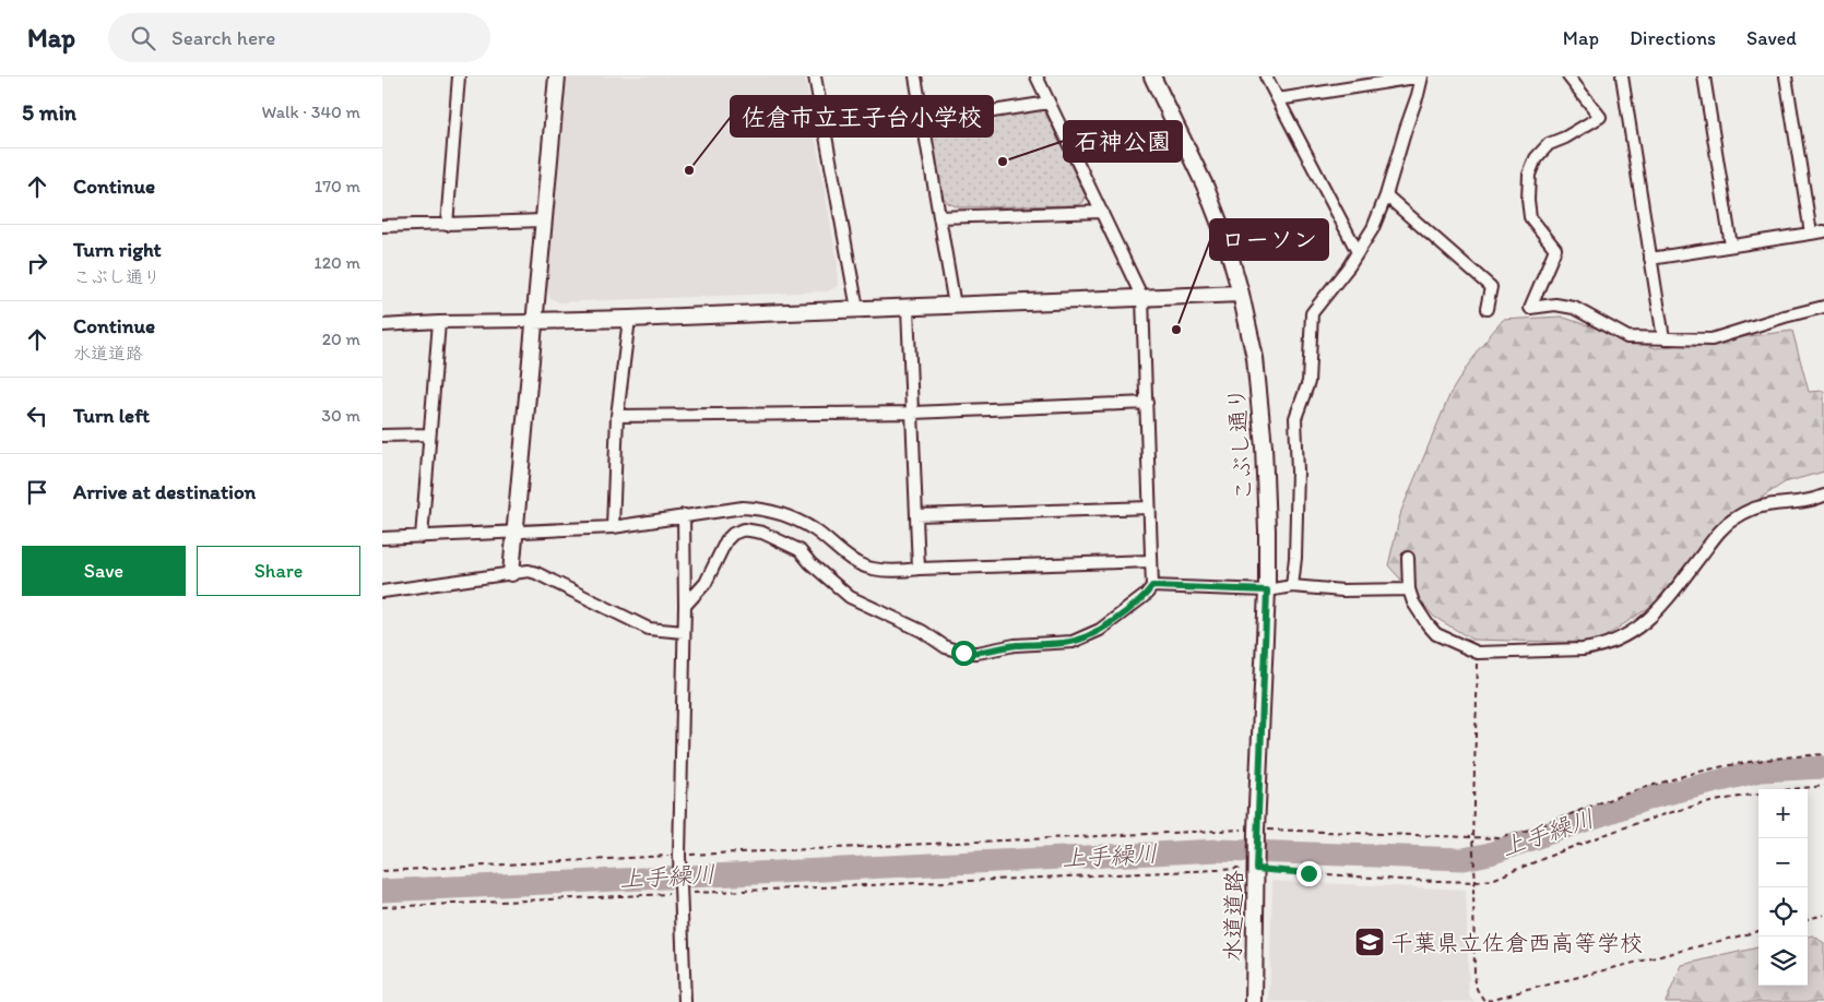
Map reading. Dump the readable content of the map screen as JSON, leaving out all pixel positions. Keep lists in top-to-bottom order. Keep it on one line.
{"streets":{"street":["こぶし通り","水道道路"]},"crossings":[["こぶし通り","水道道路"]],"water":["上手繰川"],"places":{"other":["石神公園","佐倉市立王子台小学校","ローソン"],"school or university":["千葉県立佐倉西高等学校"]},"page":{"header":"Map","search":"Search here","nav":["Map","Directions","Saved"],"heading":["5 min","Walk · 340 m"],"list":[["Continue","170 m"],["Turn right","こぶし通り","120 m"],["Continue","水道道路","20 m"],["Turn left","30 m"],"Arrive at destination"],"buttons":["Save","Share"],"map_buttons":["+","−"]}}
